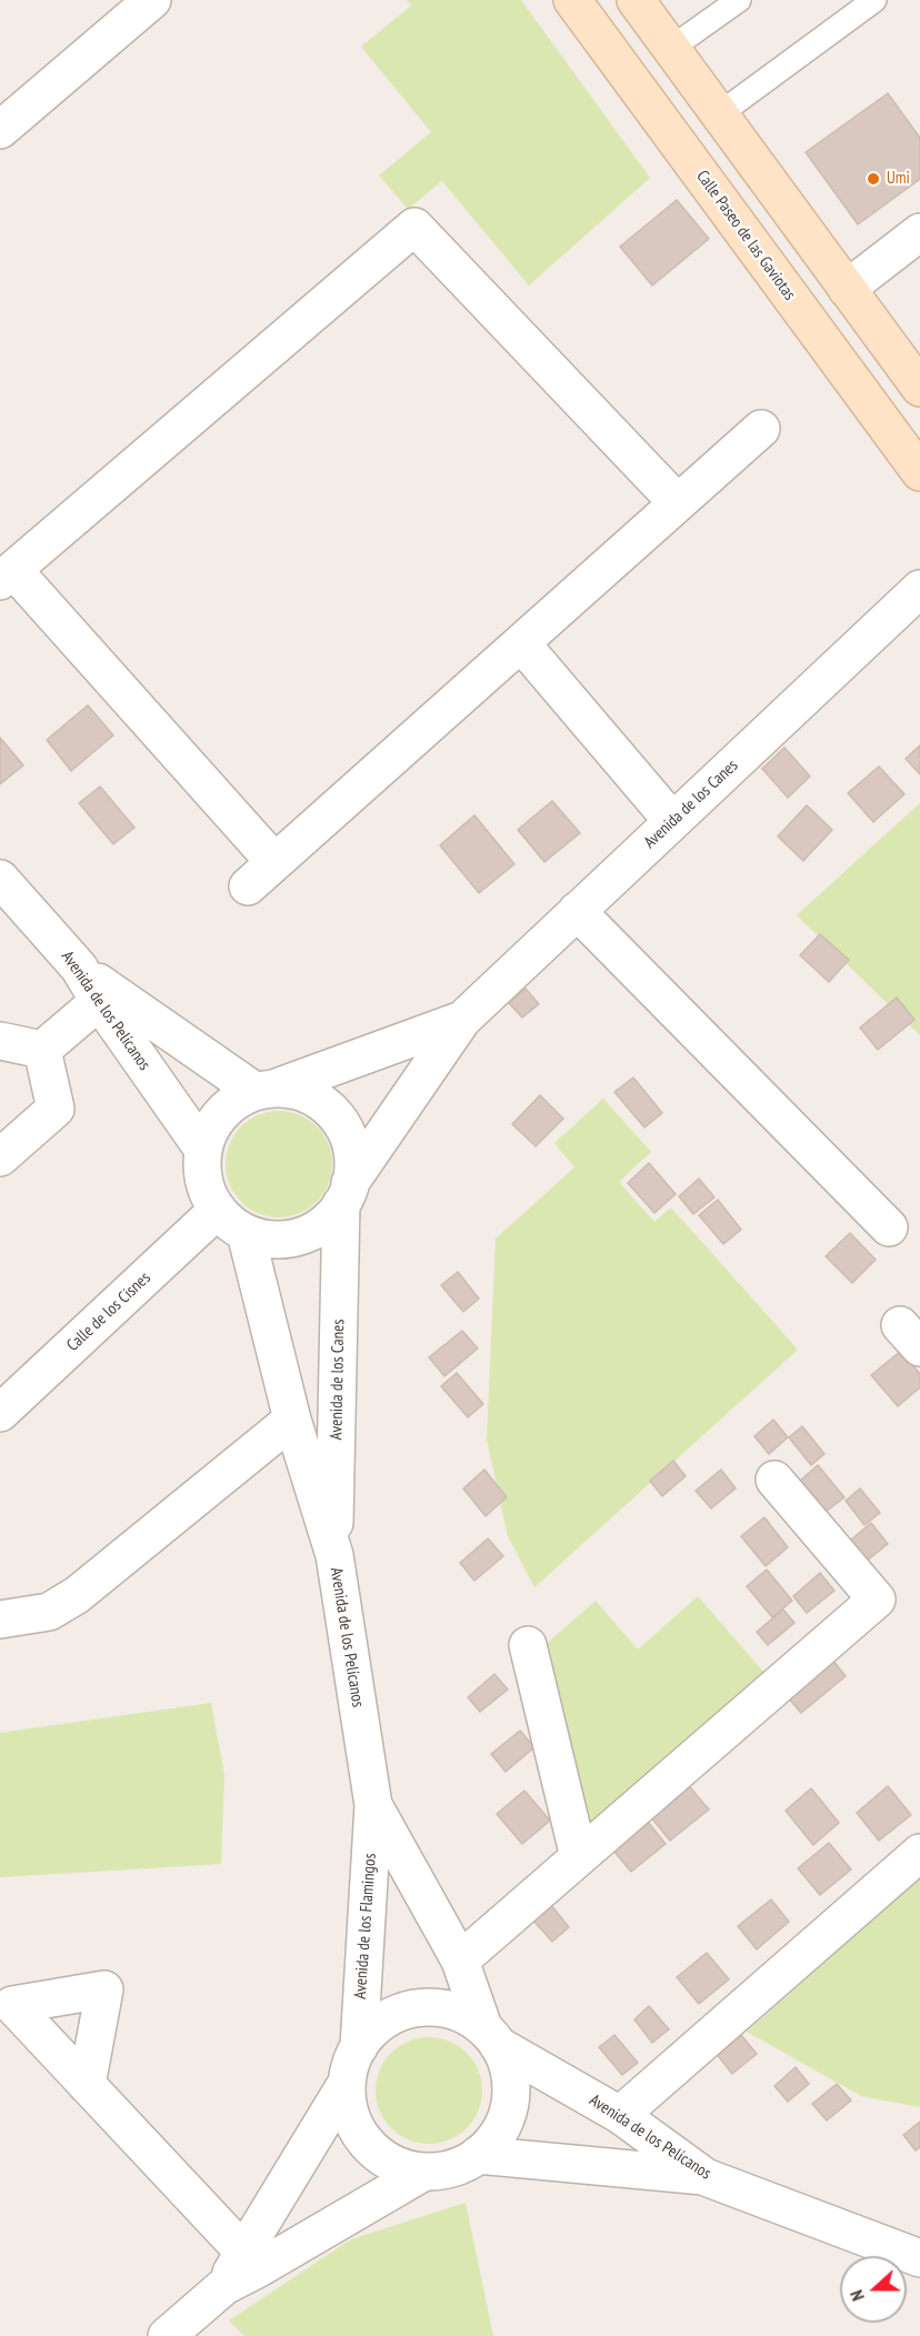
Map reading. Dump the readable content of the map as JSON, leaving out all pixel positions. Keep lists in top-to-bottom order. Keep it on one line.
{"streets":{"main road":["Calle Paseo de las Gaviotas"],"street":["Avenida de los Canes","Avenida de los Pelícanos","Calle de los Cisnes","Avenida de los Flamingos"]},"crossings":[["Avenida de los Canes","Avenida de los Pelícanos"],["Avenida de los Canes","Calle de los Cisnes"],["Avenida de los Pelícanos","Calle de los Cisnes"],["Avenida de los Pelícanos","Avenida de los Flamingos"]],"places":["Umi"],"north":"left"}
